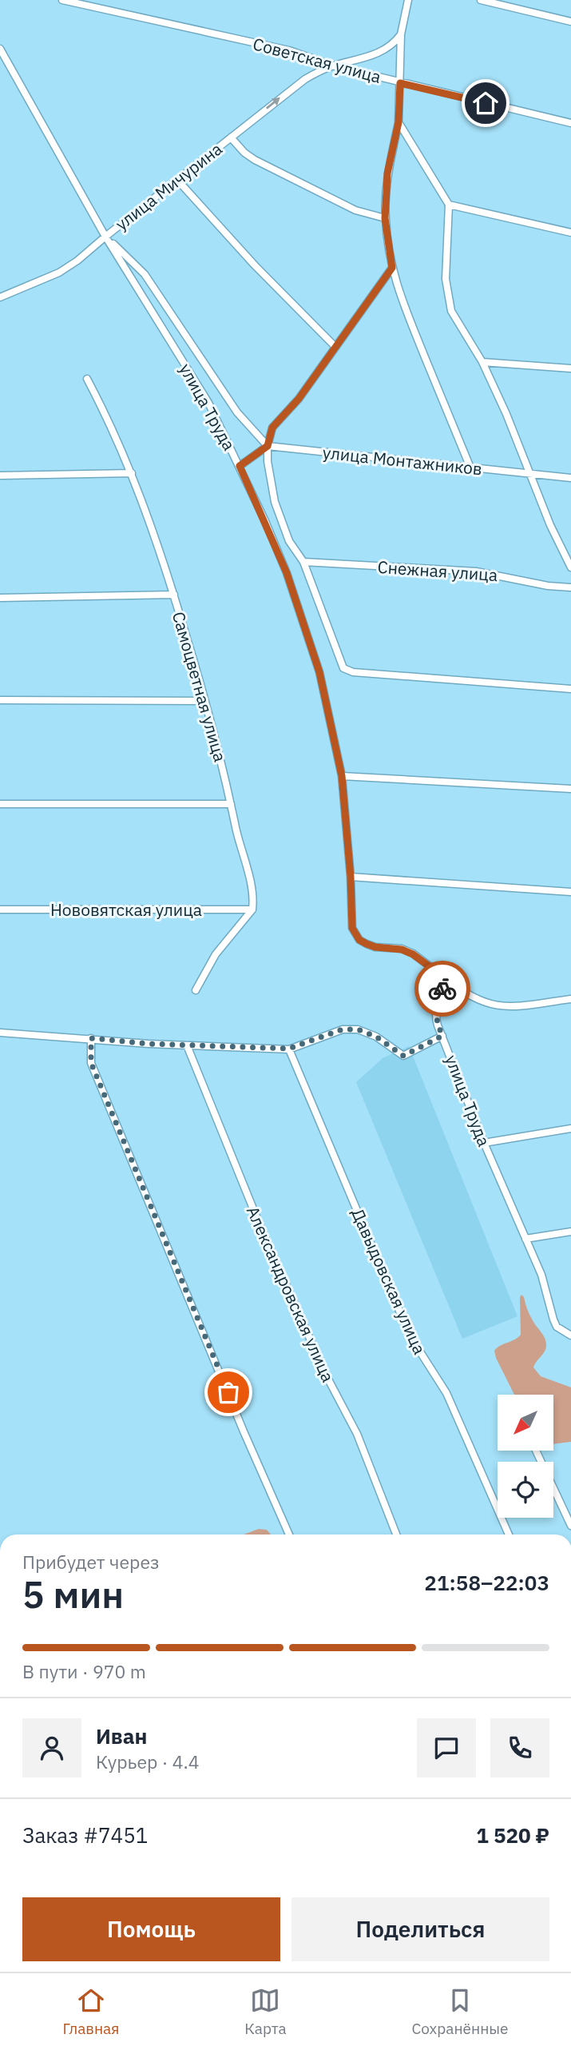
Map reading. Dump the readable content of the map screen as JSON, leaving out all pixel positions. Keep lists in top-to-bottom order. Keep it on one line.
{"streets":{"street":["Советская улица","улица Мичурина","улица Труда","улица Монтажников","Снежная улица","Самоцветная улица","Нововятская улица","Давыдовская улица","Александровская улица"]},"crossings":[["Советская улица","улица Мичурина"],["улица Мичурина","улица Труда"],["улица Труда","улица Монтажников"],["Самоцветная улица","Нововятская улица"]],"north":"bottom left","page":{"heading":["5 мин","Прибудет через","21:58–22:03"],"panel":["Иван","Курьер · 4.4","Заказ #7451","1 520 ₽"],"bar":"В пути · 970 m","buttons":["Помощь","Поделиться"],"tabs":["Главная","Карта","Сохранённые"]}}
